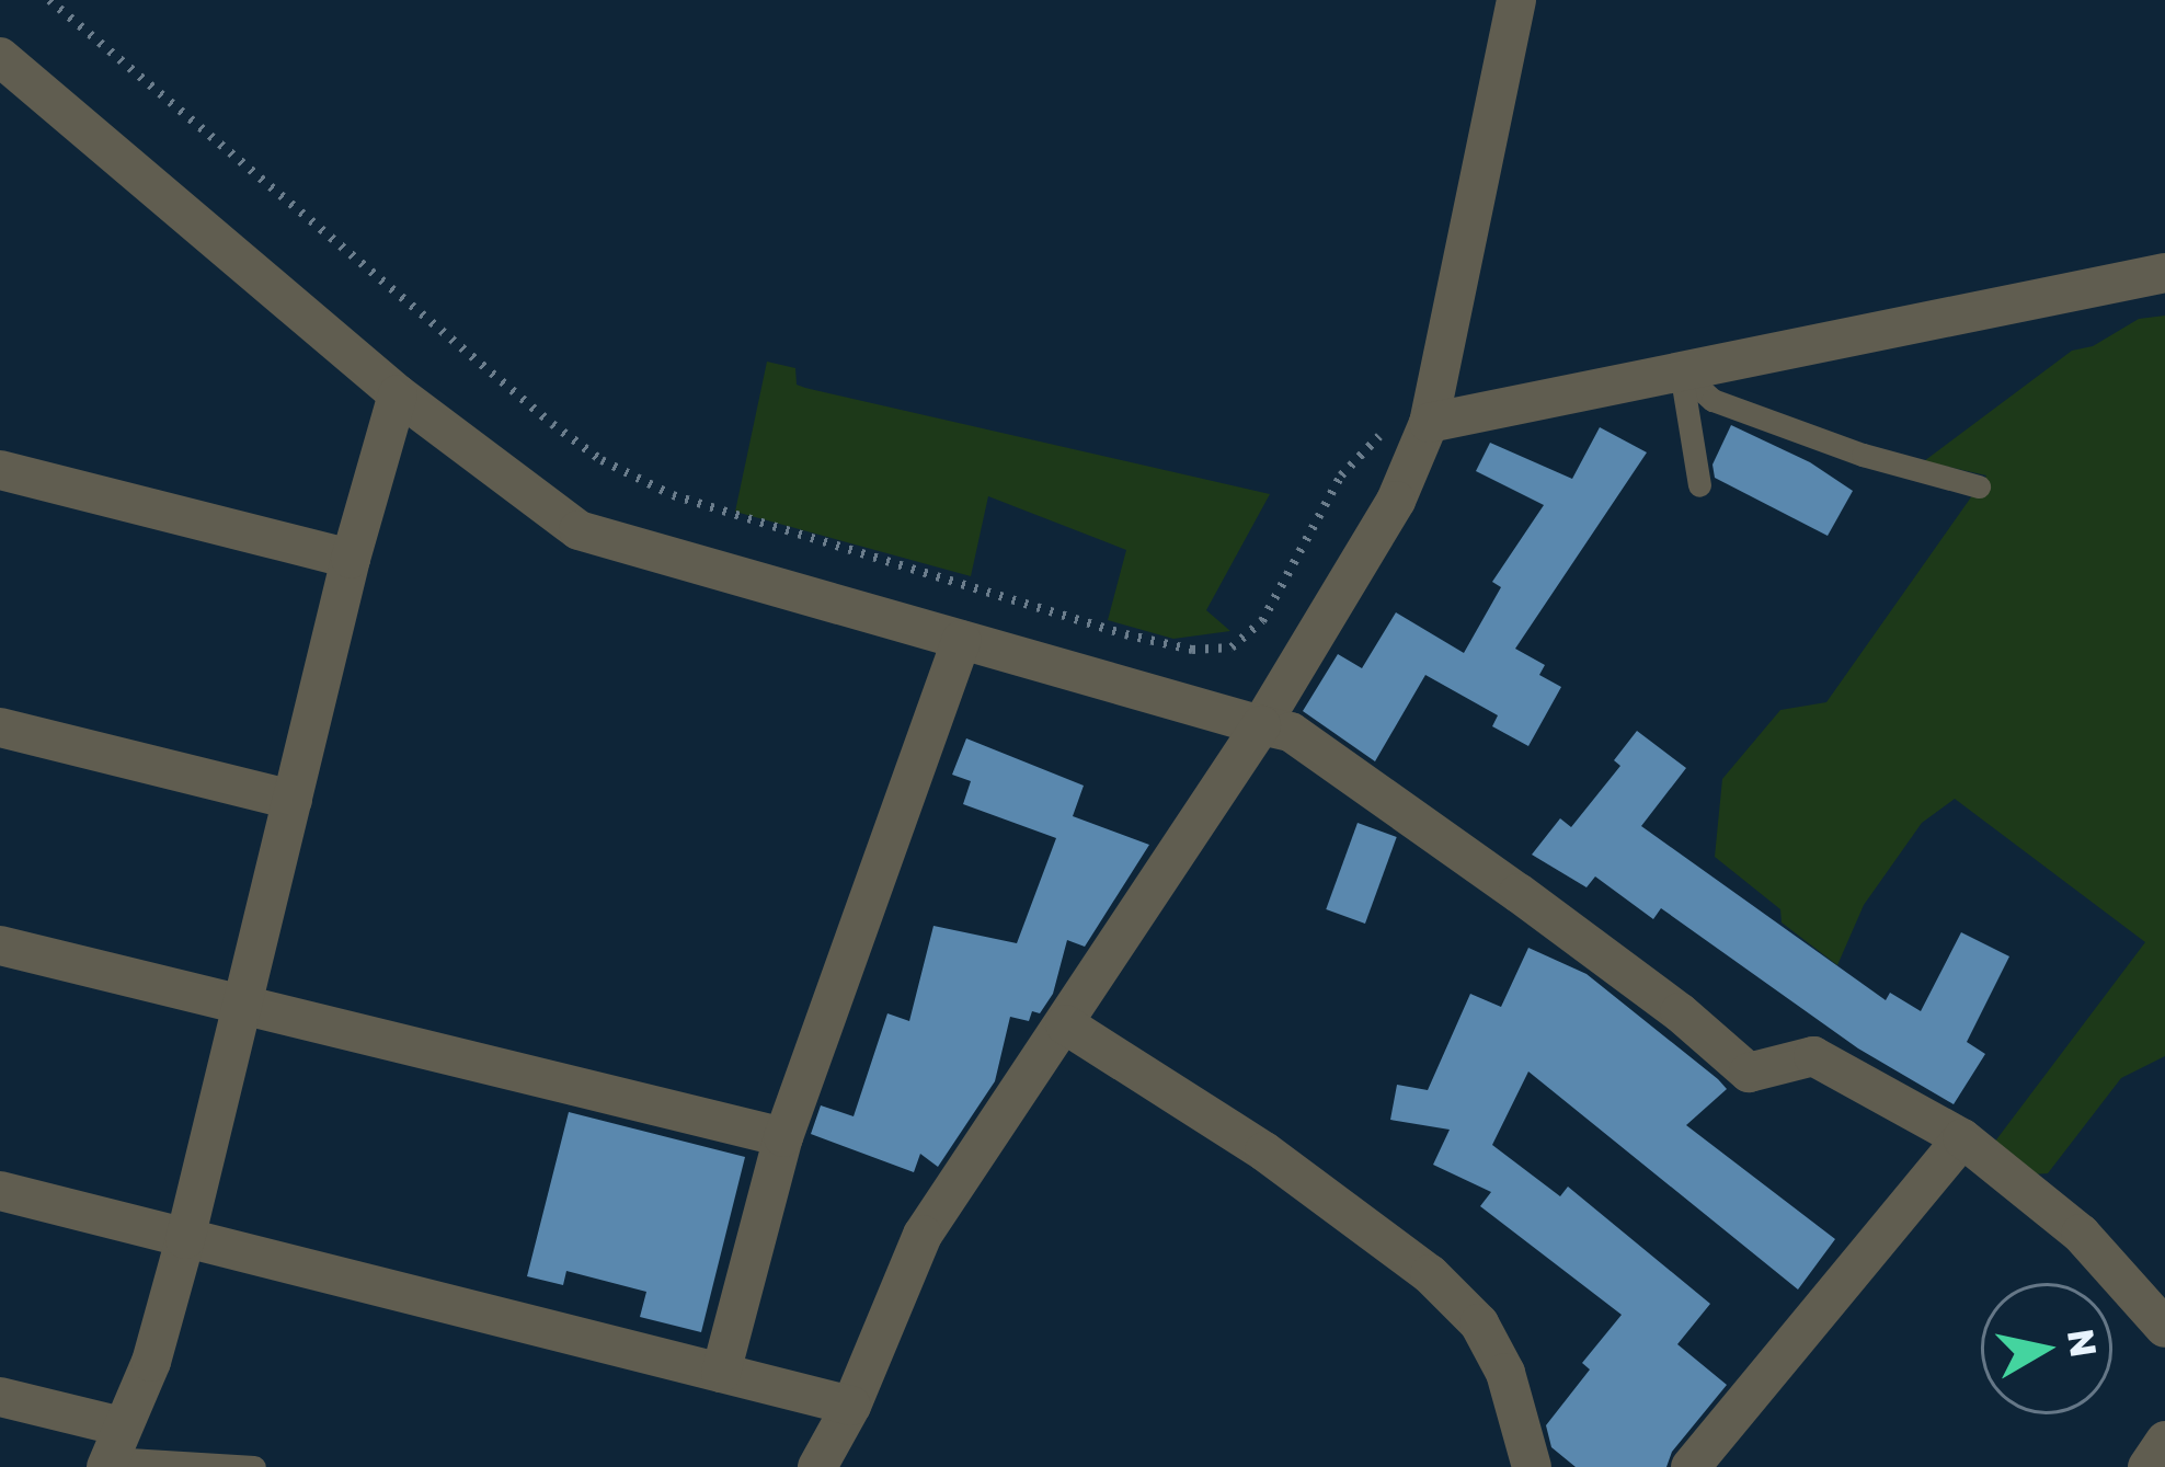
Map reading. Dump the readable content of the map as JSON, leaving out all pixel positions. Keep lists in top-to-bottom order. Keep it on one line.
{"north":"right"}
